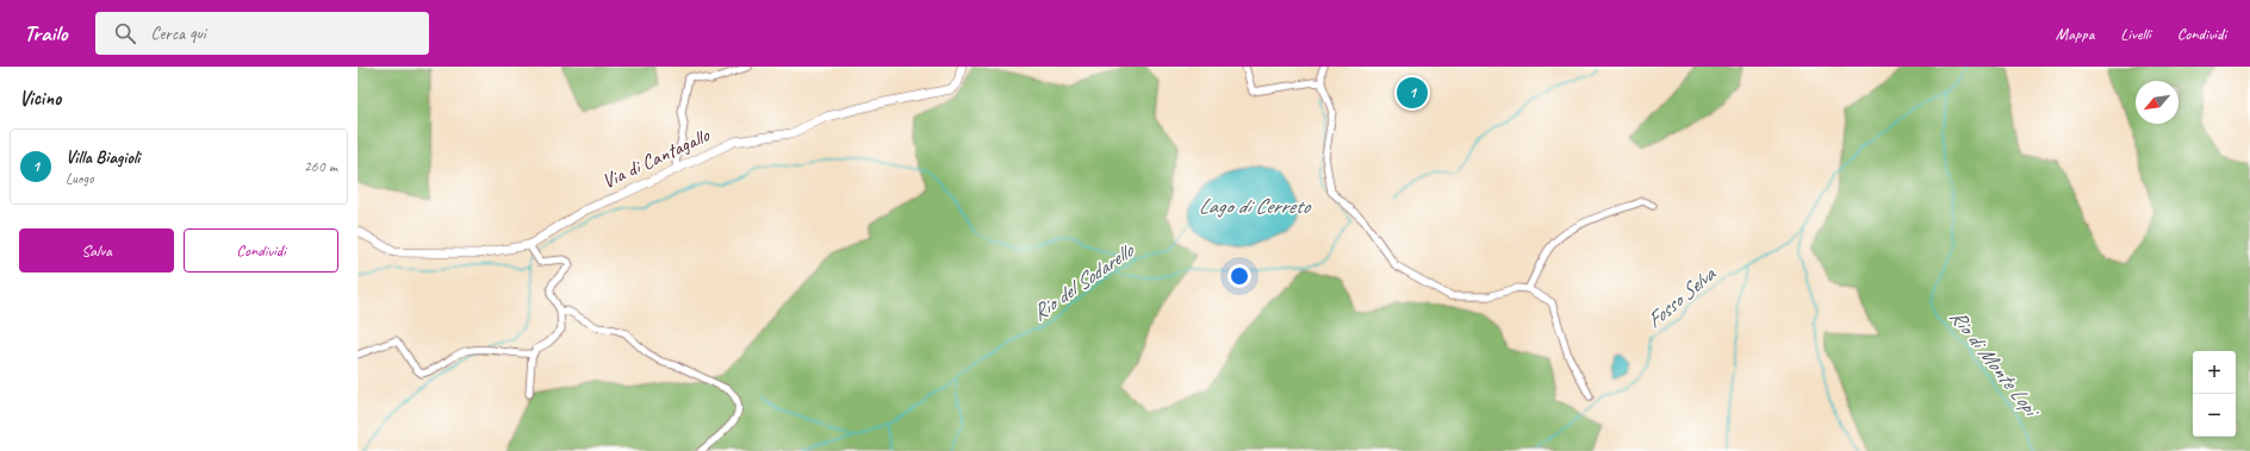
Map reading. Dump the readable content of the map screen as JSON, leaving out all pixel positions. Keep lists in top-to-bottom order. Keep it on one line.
{"streets":{"street":["Via di Cantagallo"]},"water":["Lago di Cerreto","Rio del Sodarello","Fosso Selva","Rio di Monte Lopi"],"north":"bottom left","page":{"header":"Trailo","search":"Cerca qui","nav":["Mappa","Livelli","Condividi"],"heading":"Vicino","pins":"1","list":[{"mark":"1","name":"Villa Biagioli","note":"Luogo","value":"260 m"}],"buttons":["Salva","Condividi"],"map_buttons":["+","−"]}}
